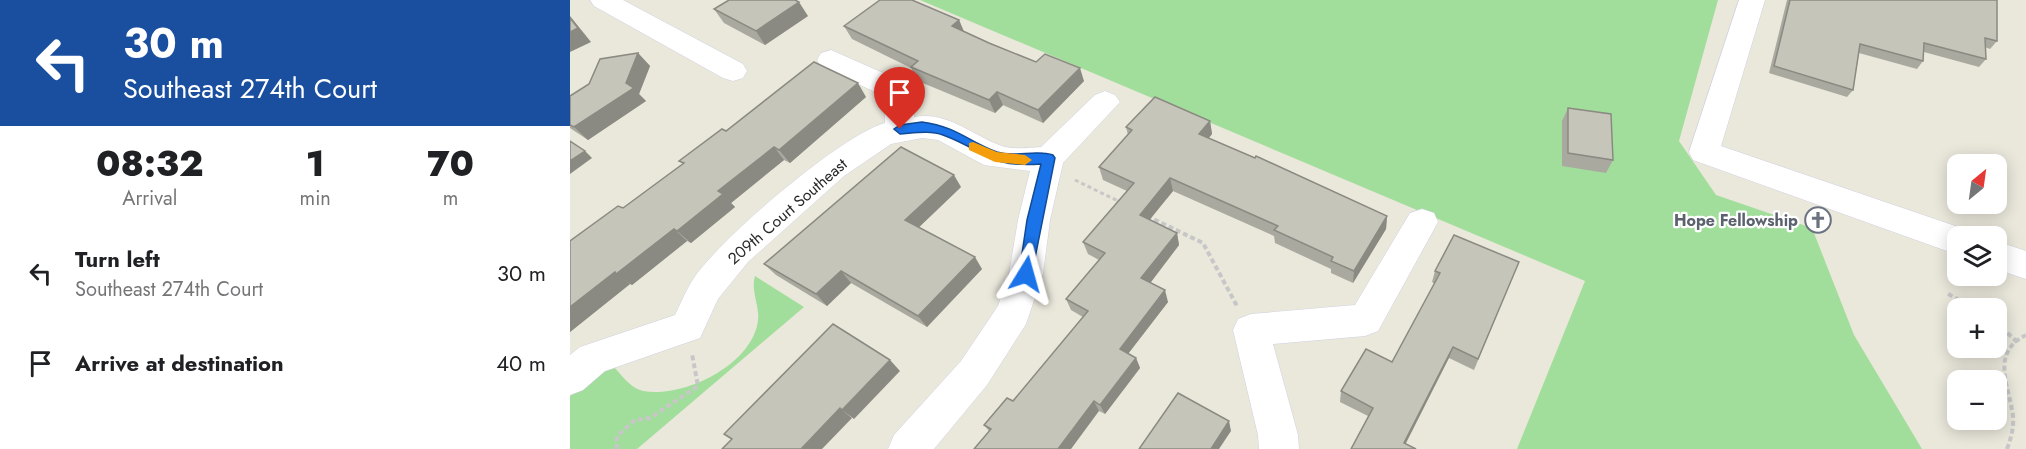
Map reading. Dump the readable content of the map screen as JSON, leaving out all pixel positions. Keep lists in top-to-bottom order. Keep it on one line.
{"streets":{"street":["209th Court Southeast"]},"places":{"church":["Hope Fellowship"]},"north":"top right","page":{"turn":["30 m","Southeast 274th Court"],"eta":["08:32","Arrival","1","min","70","m"],"map_buttons":["+","−"],"list":[{"name":"Turn left","note":"Southeast 274th Court","value":"30 m"},{"name":"Arrive at destination","value":"40 m"}]}}
